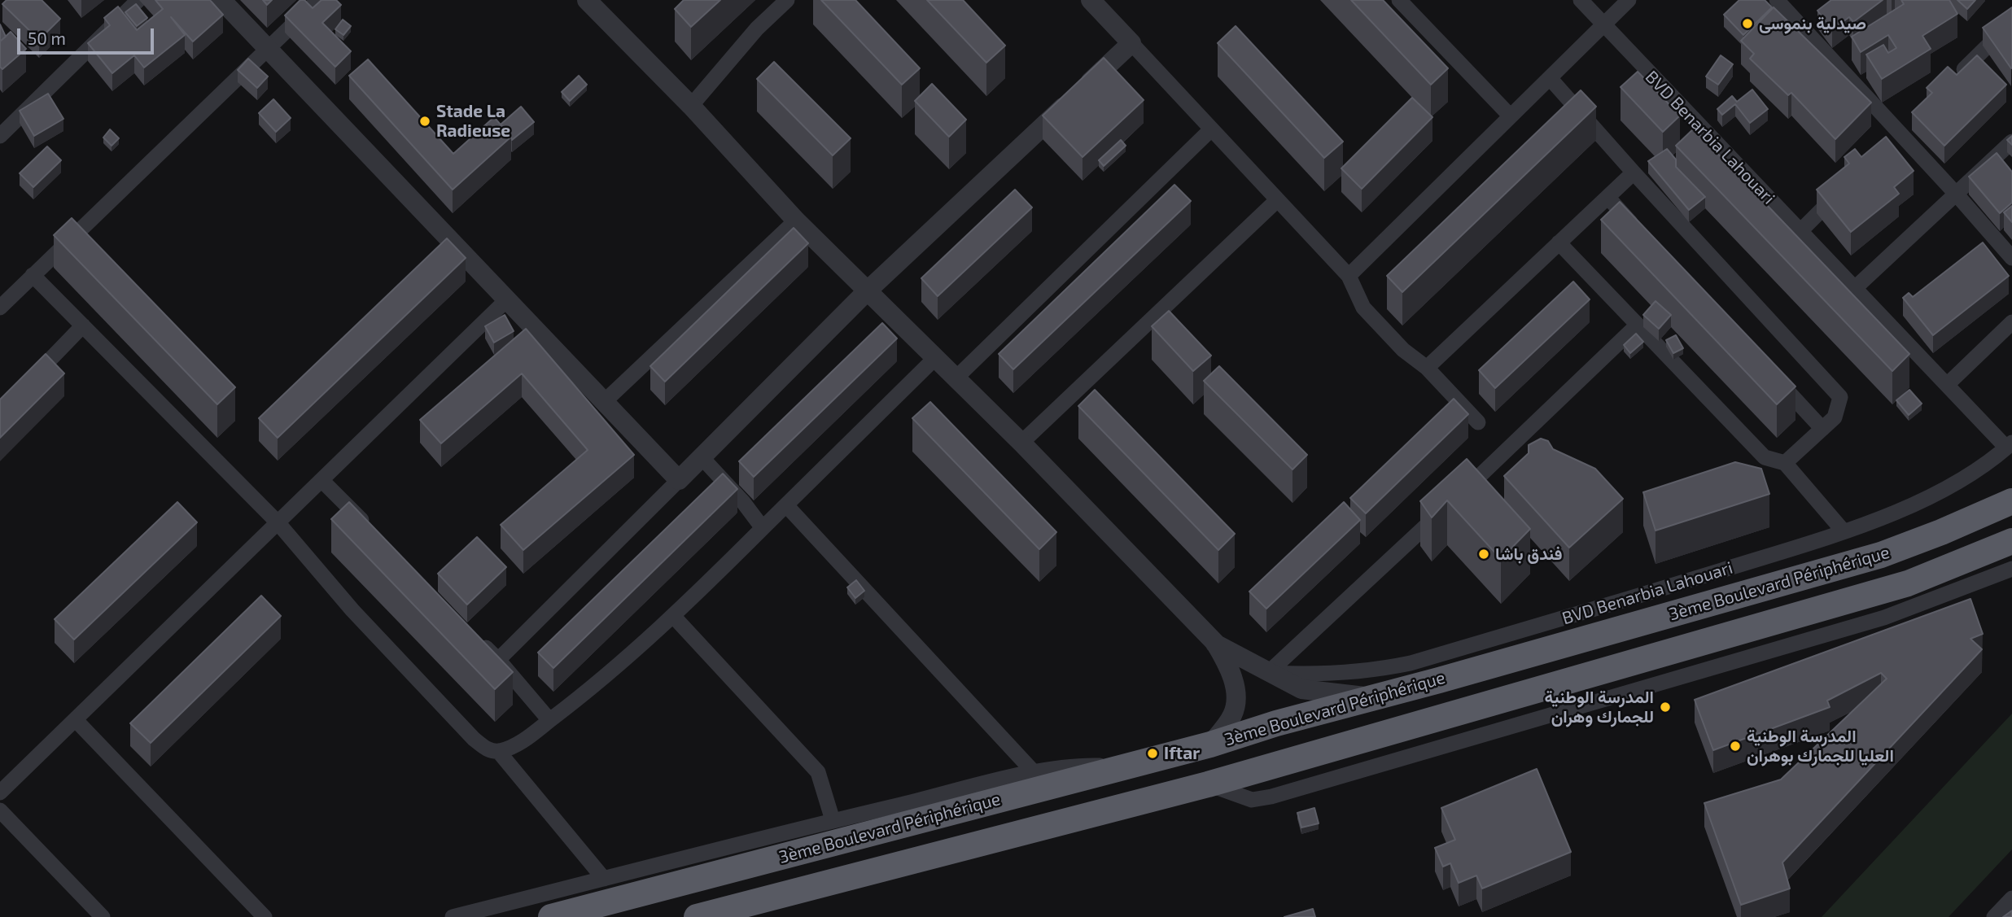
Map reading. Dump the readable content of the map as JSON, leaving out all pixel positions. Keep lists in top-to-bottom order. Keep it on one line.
{"streets":{"highway":["3ème Boulevard Périphérique"],"street":["BVD Benarbia Lahouari"]},"places":["صيدلية بنموسى","Stade La Radieuse","فندق باشا","المدرسة الوطنية للجمارك وهران","المدرسة الوطنية العليا للجمارك بوهران","Iftar"],"scale_bar":"50 m"}
